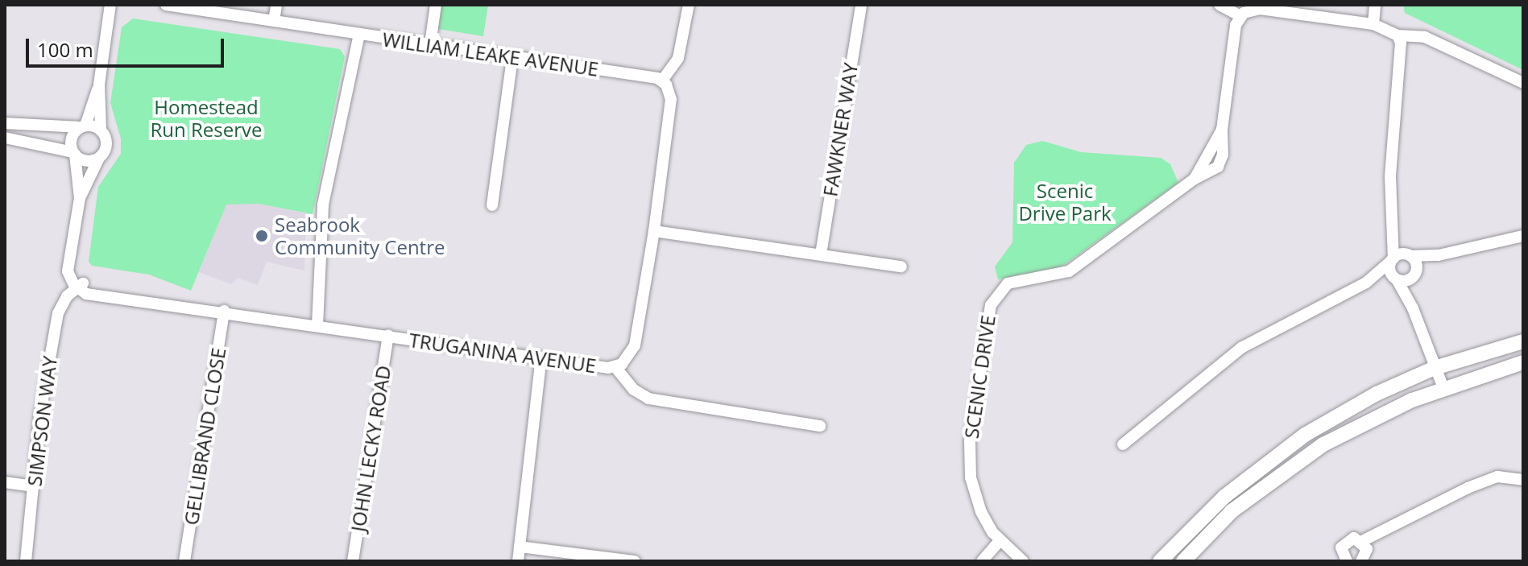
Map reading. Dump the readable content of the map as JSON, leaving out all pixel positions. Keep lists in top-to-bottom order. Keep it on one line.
{"streets":{"street":["WILLIAM LEAKE AVENUE","FAWKNER WAY","TRUGANINA AVENUE","SCENIC DRIVE","SIMPSON WAY","GELLIBRAND CLOSE","JOHN LECKY ROAD"]},"crossings":[["TRUGANINA AVENUE","SIMPSON WAY"],["TRUGANINA AVENUE","GELLIBRAND CLOSE"],["TRUGANINA AVENUE","JOHN LECKY ROAD"]],"parks":["Homestead Run Reserve","Scenic Drive Park"],"places":["Seabrook Community Centre"],"scale_bar":"100 m"}
